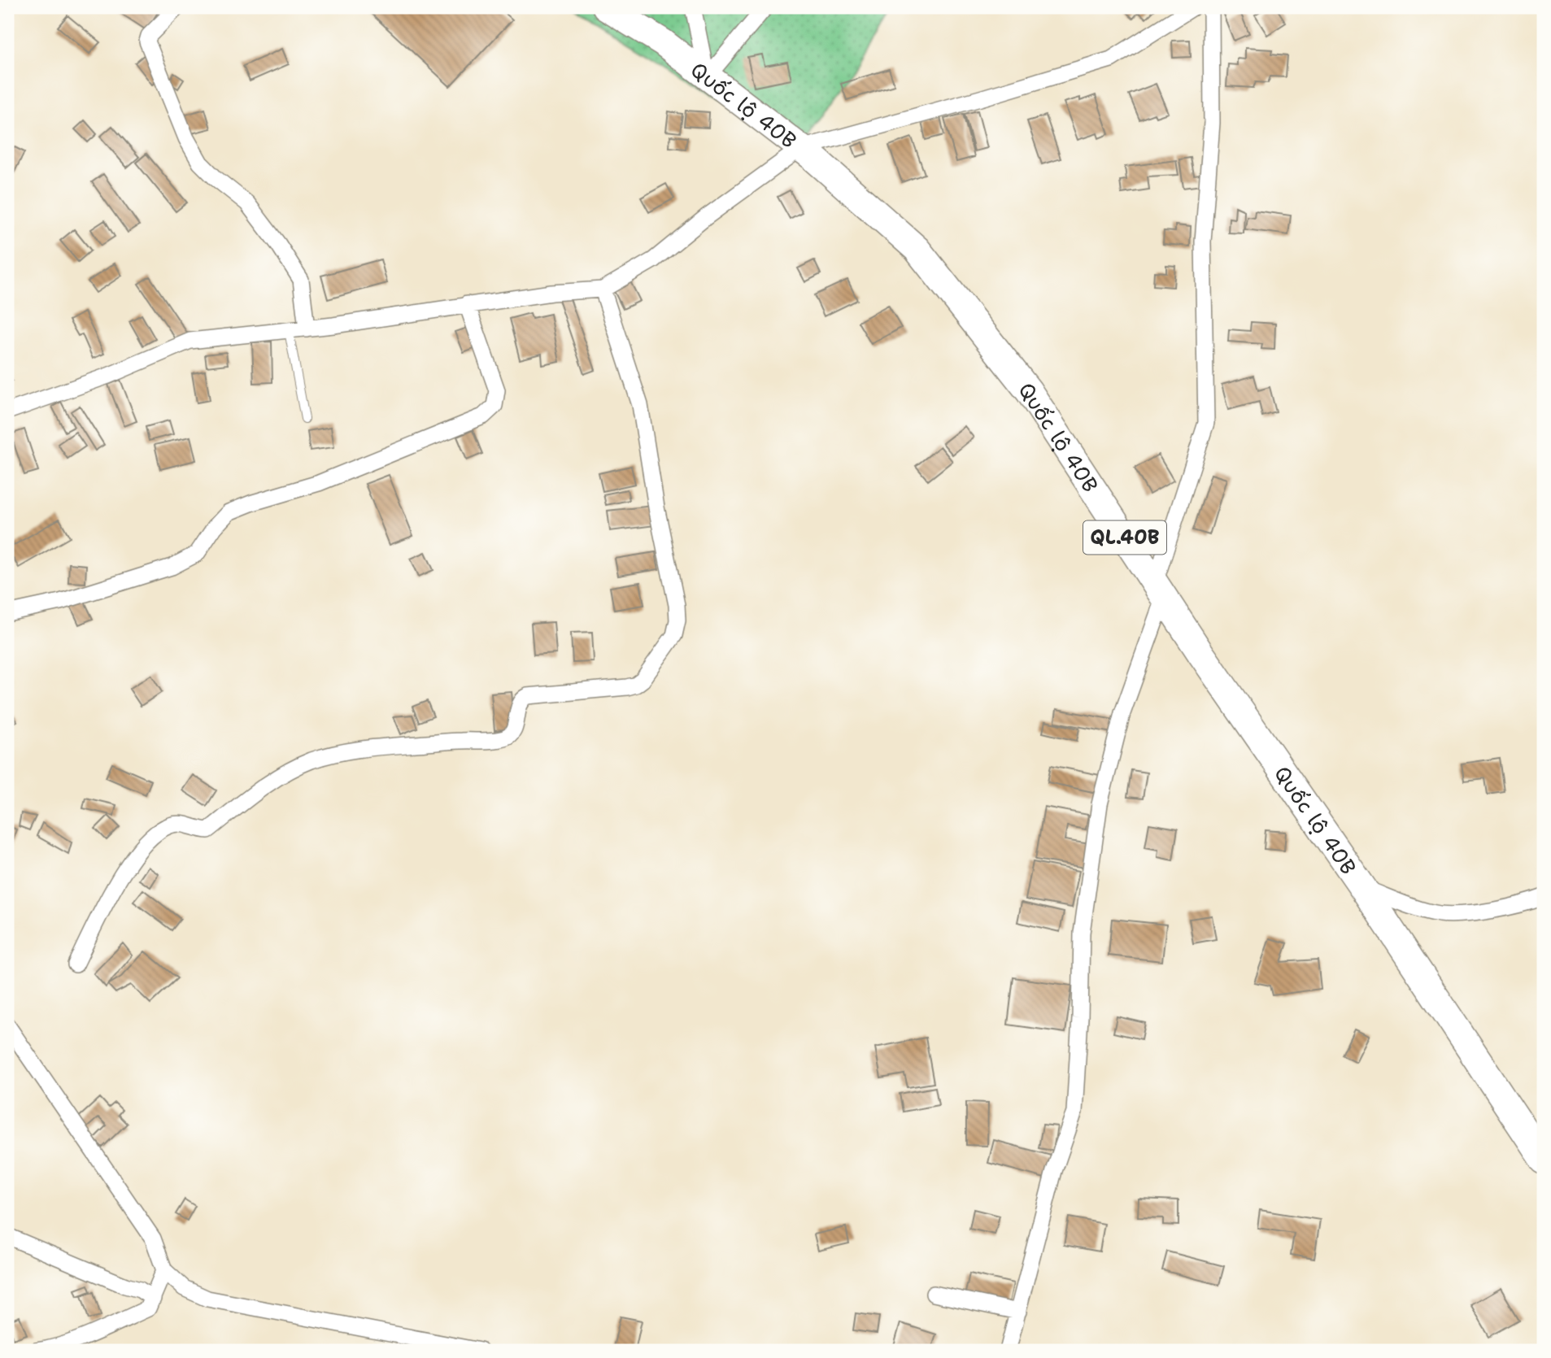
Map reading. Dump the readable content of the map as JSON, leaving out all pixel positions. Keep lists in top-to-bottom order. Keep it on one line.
{"streets":{"highway":["Quốc lộ 40B","QL.40B"]}}
